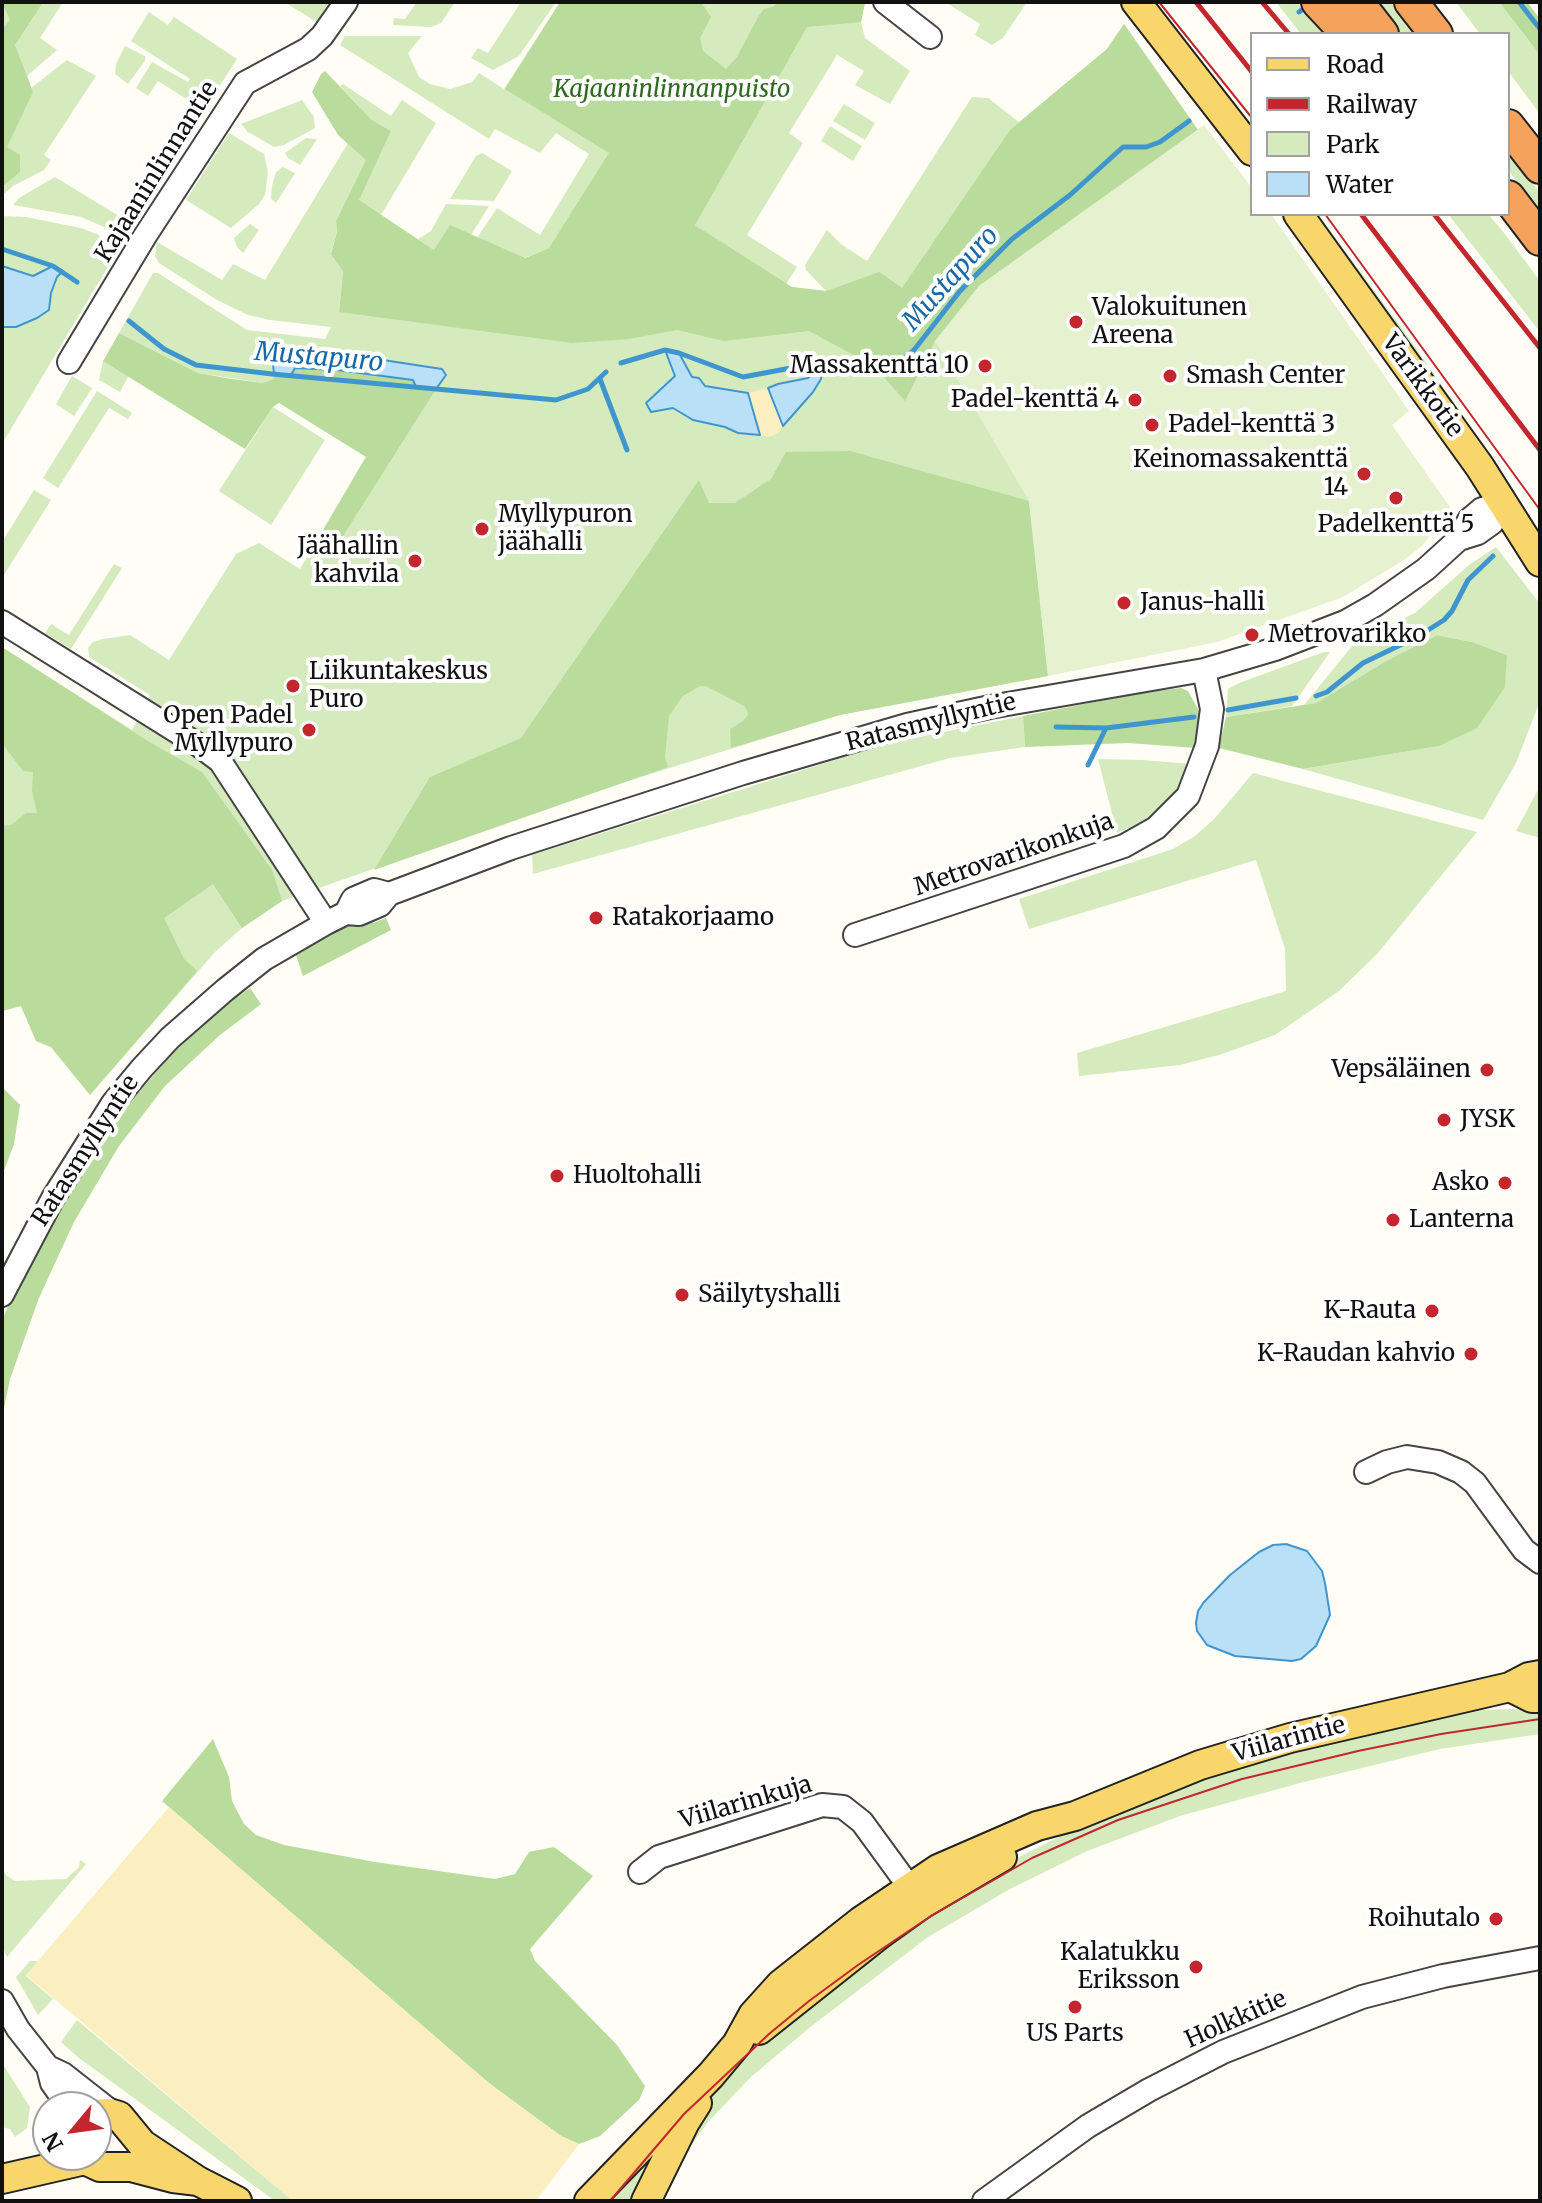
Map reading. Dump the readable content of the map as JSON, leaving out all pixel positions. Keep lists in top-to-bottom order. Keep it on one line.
{"streets":{"main road":["Varikkotie","Viilarintie"],"street":["Kajaaninlinnantie","Ratasmyllyntie","Metrovarikonkuja","Viilarinkuja","Holkkitie"]},"crossings":[["Varikkotie","Ratasmyllyntie"],["Ratasmyllyntie","Metrovarikonkuja"],["Viilarintie","Viilarinkuja"]],"water":["Mustapuro"],"parks":["Kajaaninlinnanpuisto"],"places":["Valokuitunen Areena","Massakenttä 10","Smash Center","Padel-kenttä 4","Padel-kenttä 3","Keinomassakenttä 14","Padelkenttä 5","Myllypuron jäähalli","Jäähallin kahvila","Janus-halli","Metrovarikko","Liikuntakeskus Puro","Open Padel Myllypuro","Ratakorjaamo","Vepsäläinen","JYSK","Huoltohalli","Asko","Lanterna","Säilytyshalli","K-Rauta","K-Raudan kahvio","Roihutalo","Kalatukku Eriksson","US Parts"],"legend":["Road","Railway","Park","Water"],"north":"bottom left"}
